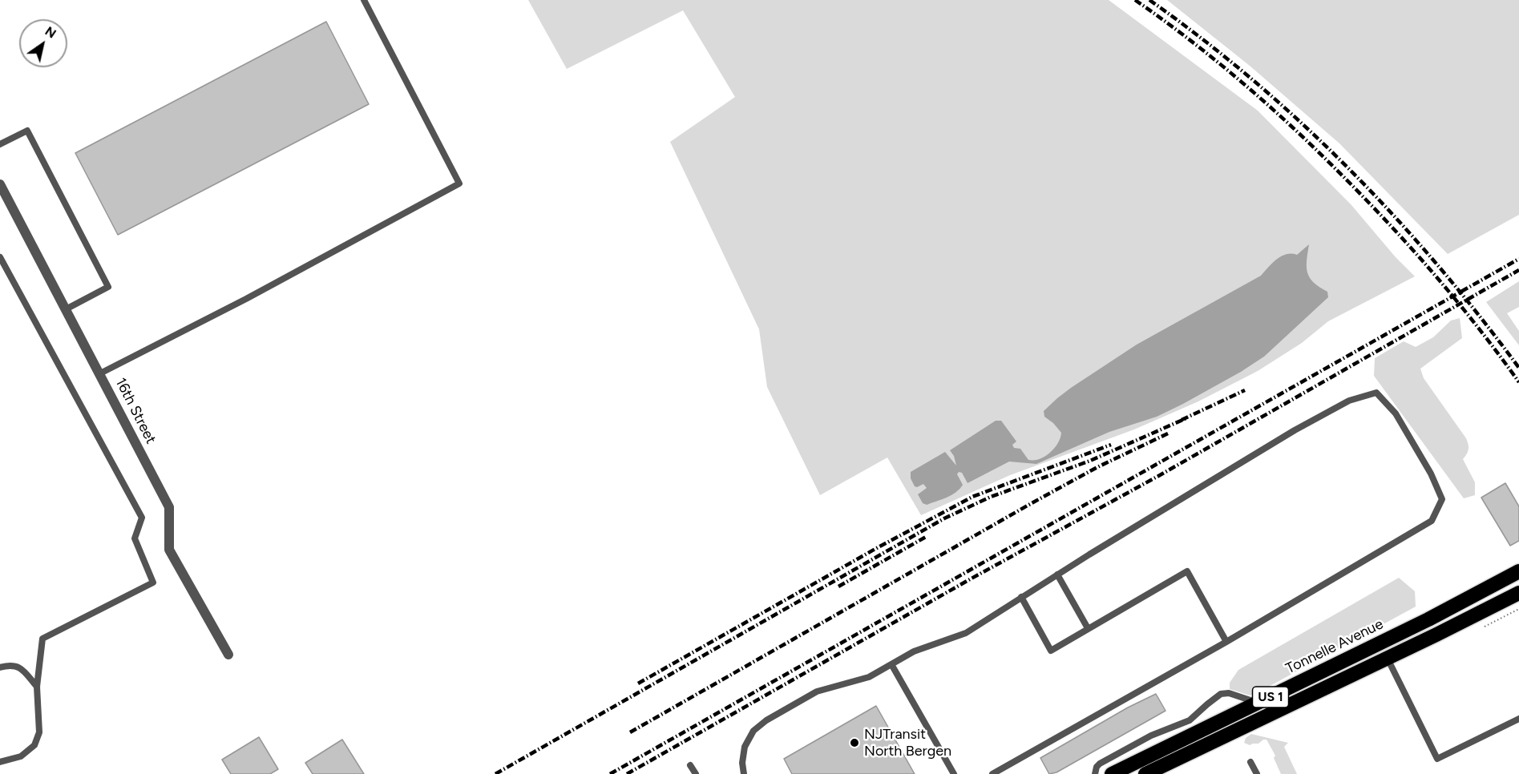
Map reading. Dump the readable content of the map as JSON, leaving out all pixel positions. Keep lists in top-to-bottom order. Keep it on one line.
{"streets":{"highway":["Tonnelle Avenue","US 1"],"street":["16th Street"]},"places":["NJTransit North Bergen"],"north":"top right"}
